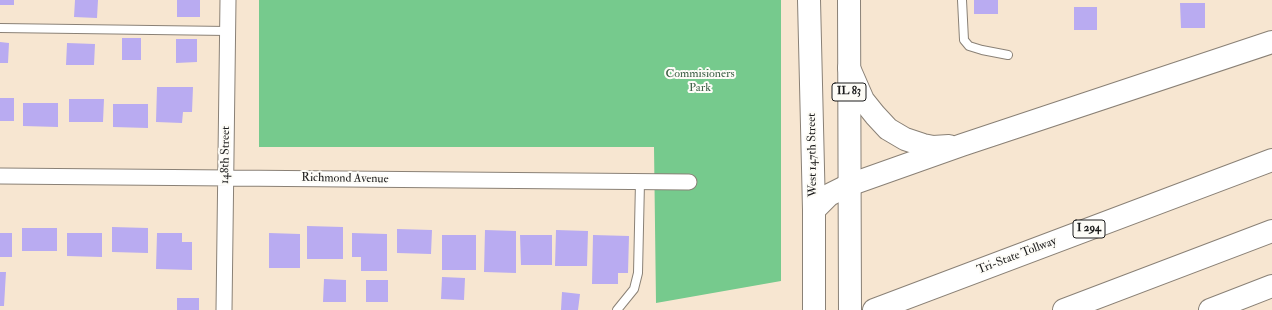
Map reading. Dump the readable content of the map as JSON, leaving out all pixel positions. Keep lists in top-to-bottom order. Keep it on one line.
{"streets":{"main road":["IL 83","West 147th Street","I 294","Tri-State Tollway"],"street":["148th Street","Richmond Avenue"]},"crossings":[["148th Street","Richmond Avenue"]],"parks":["Commisioners Park"]}
